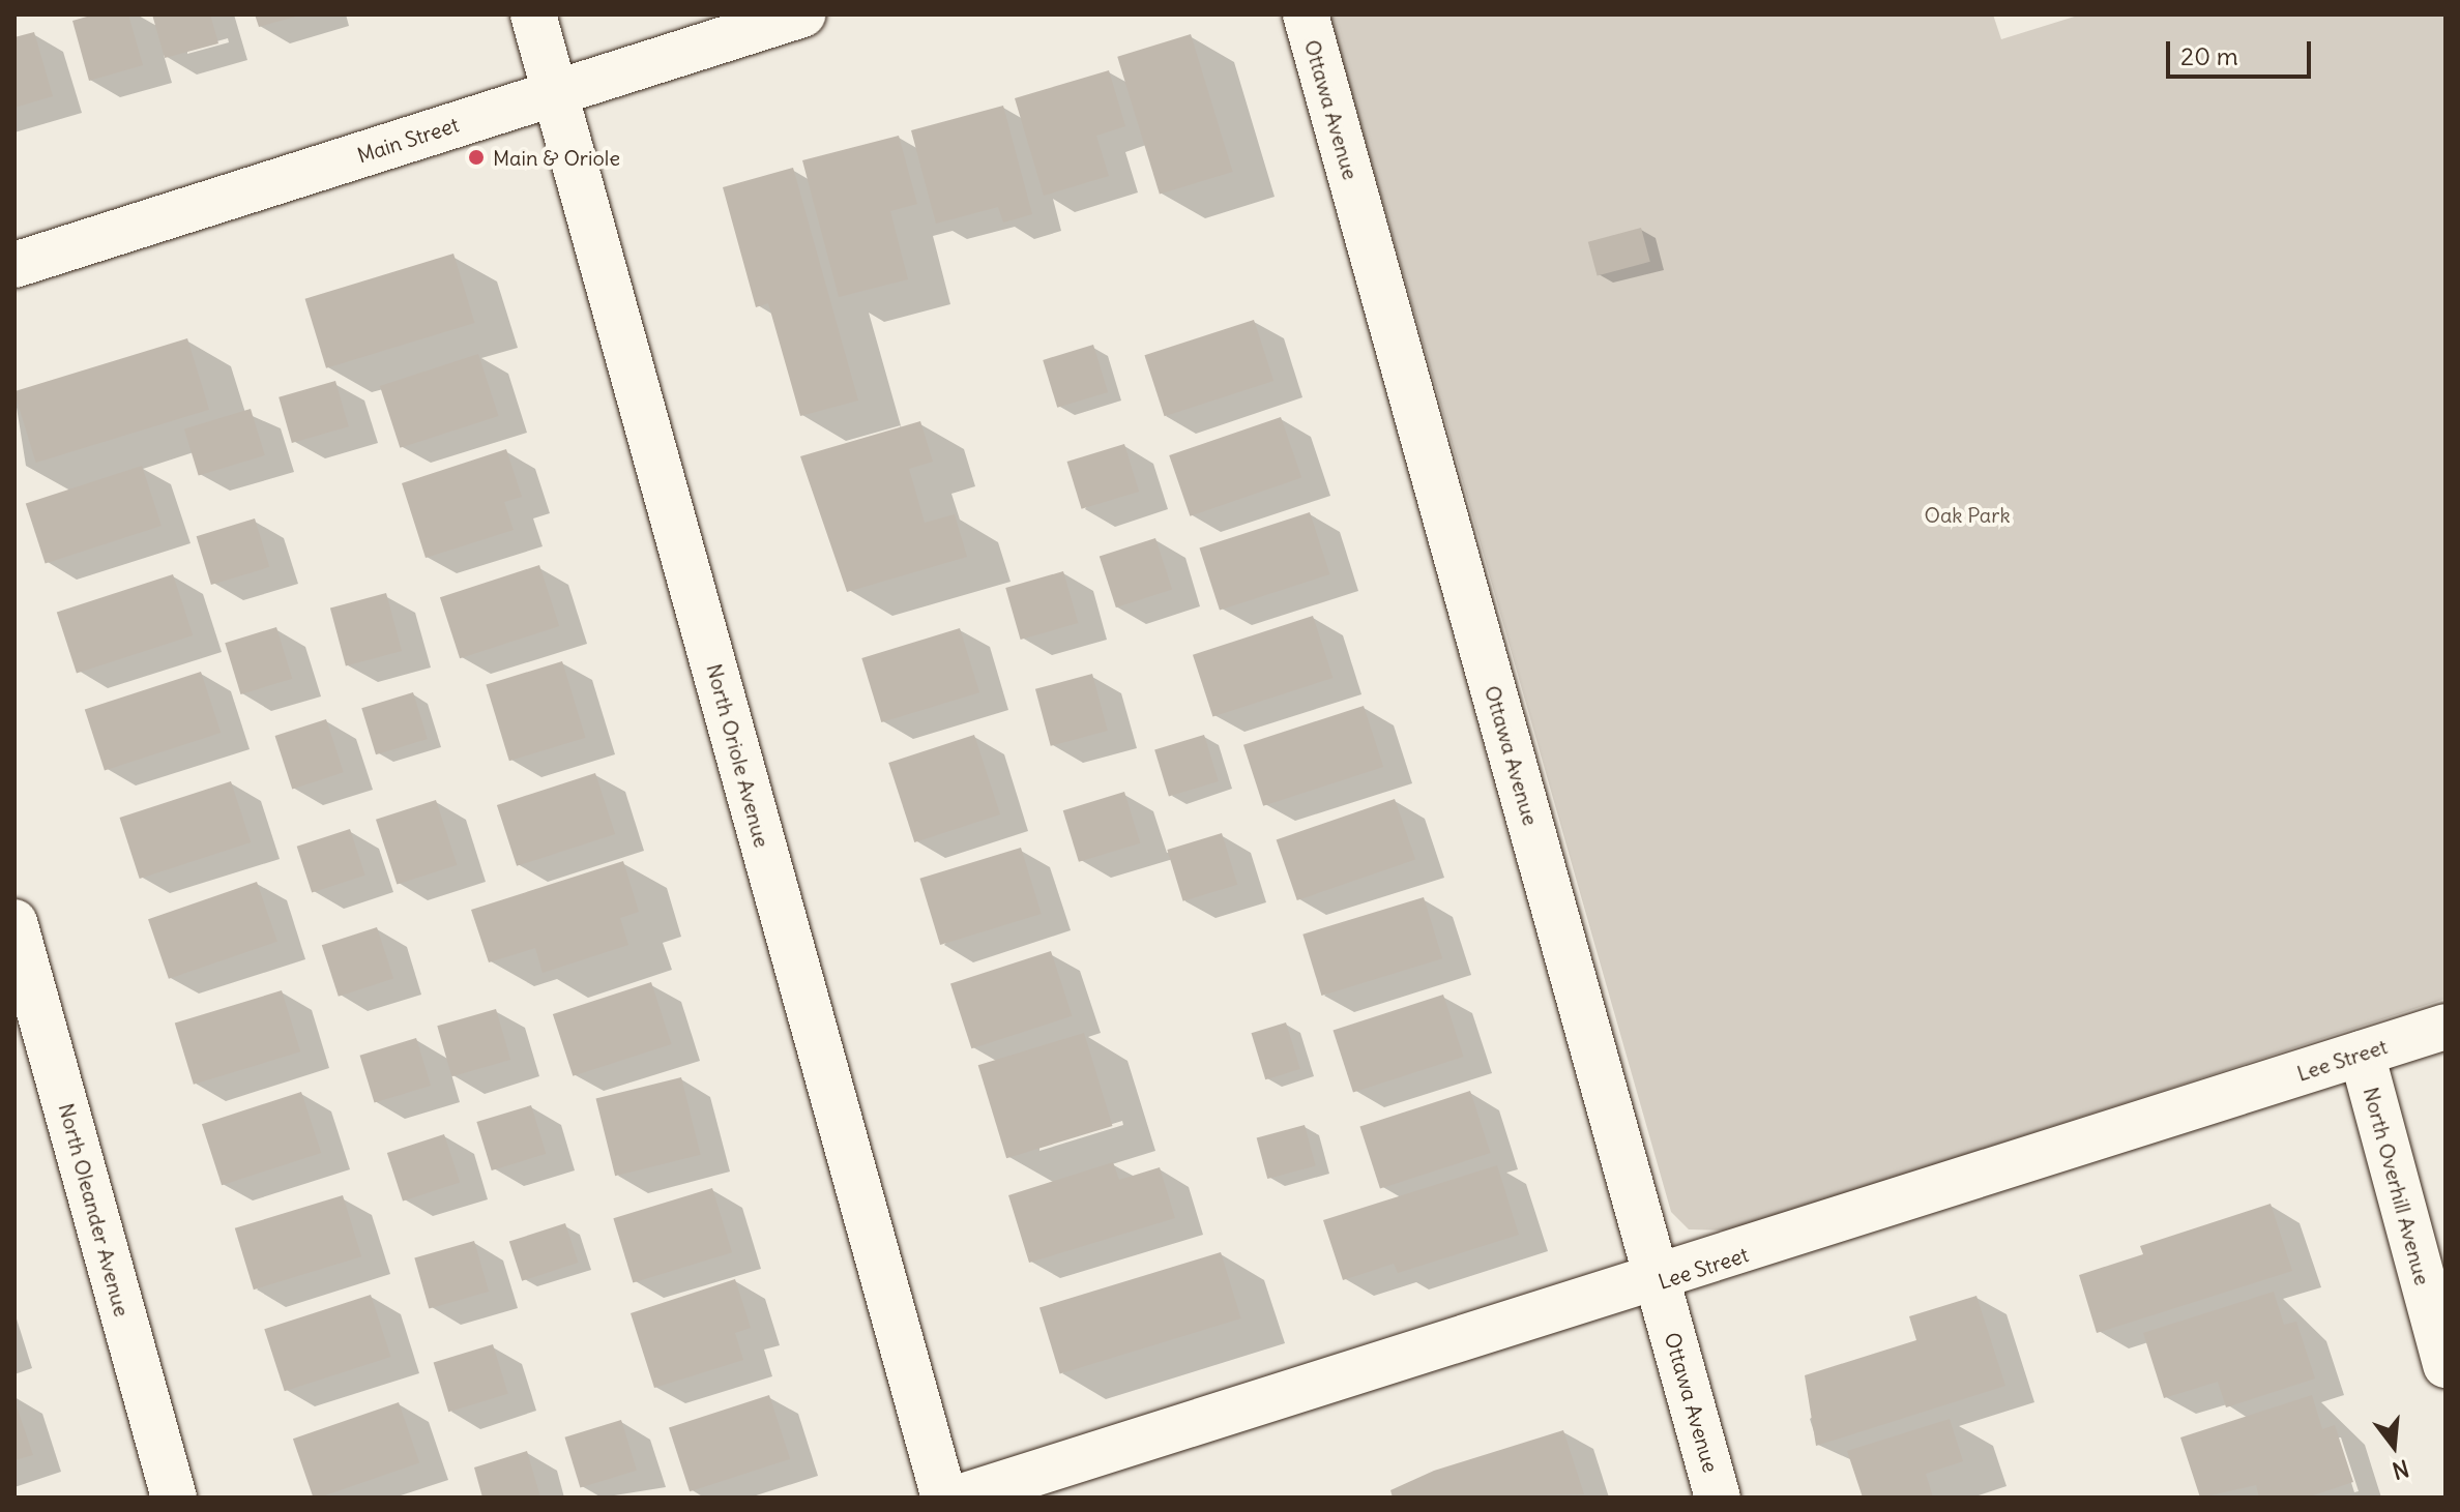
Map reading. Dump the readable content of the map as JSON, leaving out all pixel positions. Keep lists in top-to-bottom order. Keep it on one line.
{"streets":{"street":["Ottawa Avenue","Main Street","North Oriole Avenue","Lee Street","North Overhill Avenue","North Oleander Avenue"]},"crossings":[["Ottawa Avenue","Lee Street"],["Main Street","North Oriole Avenue"],["Lee Street","North Overhill Avenue"]],"parks":["Oak Park"],"places":["Main & Oriole"],"scale_bar":"20 m","north":"bottom"}
